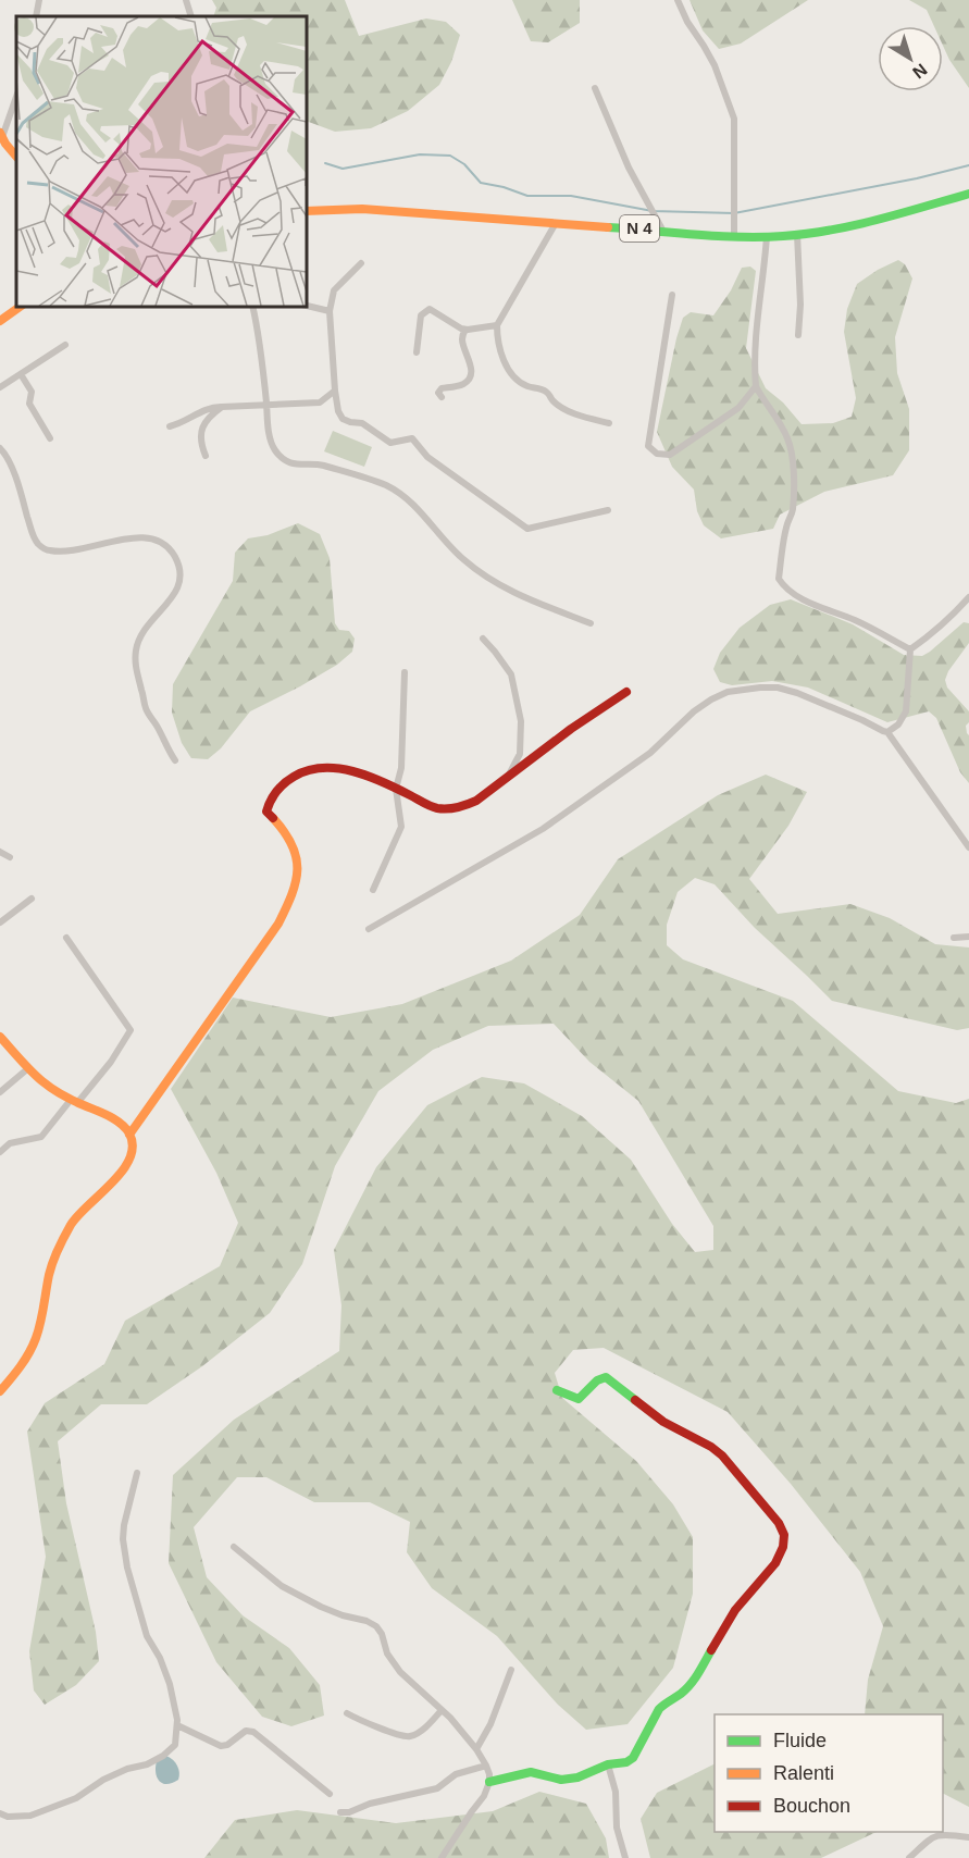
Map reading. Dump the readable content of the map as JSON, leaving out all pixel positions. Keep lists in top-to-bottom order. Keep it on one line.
{"streets":{"street":["N 4"]},"legend":["Fluide","Ralenti","Bouchon"],"north":"bottom right"}
